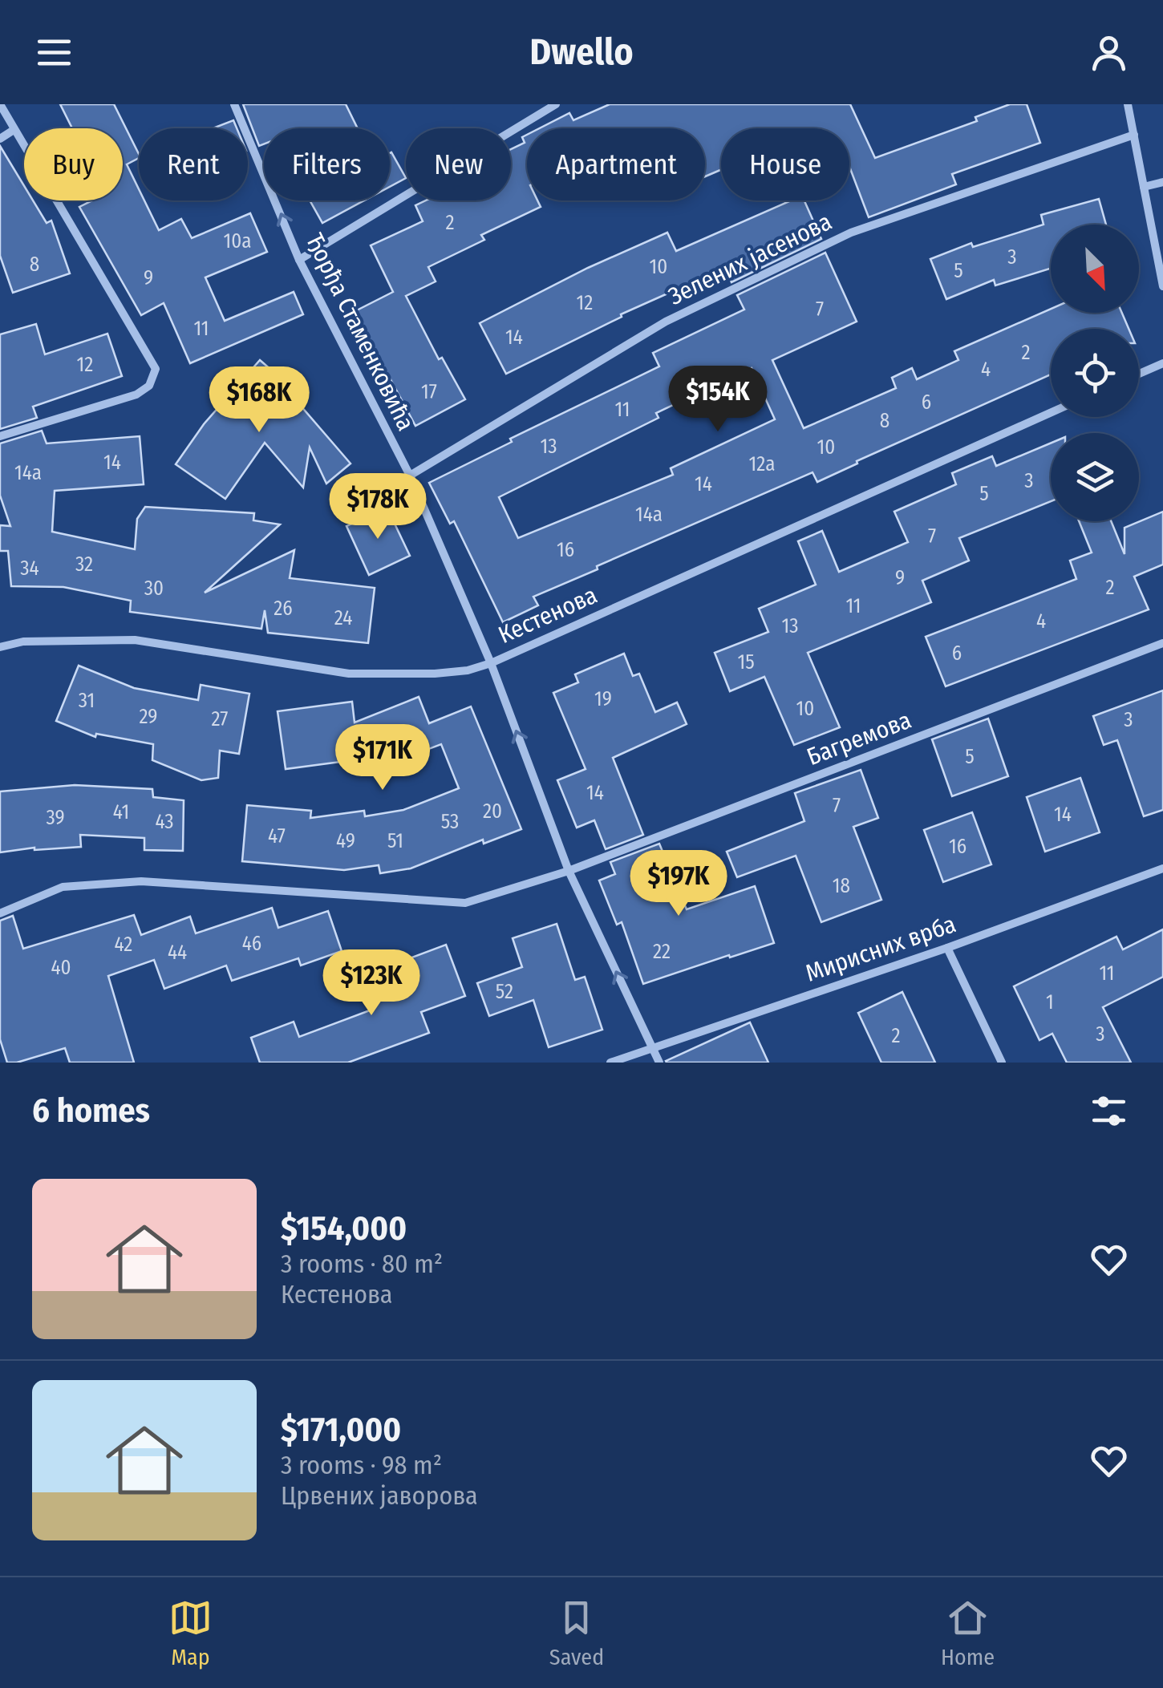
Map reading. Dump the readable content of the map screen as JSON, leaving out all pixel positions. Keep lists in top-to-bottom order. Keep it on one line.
{"streets":{"street":["Зелених јасенова","Ђорђа Стаменковића","Кестенова","Багремова","Мирисних врба"]},"crossings":[["Зелених јасенова","Ђорђа Стаменковића"],["Ђорђа Стаменковића","Кестенова"],["Ђорђа Стаменковића","Багремова"],["Ђорђа Стаменковића","Мирисних врба"]],"one_way":["Ђорђа Стаменковића"],"house_numbers":["2","10a","3","8","10","5","9","12","7","11","14","2","12","4","17","6","11","8","13","10","14","12a","14a","3","14","5","14a","7","16","32","34","9","2","30","11","26","24","4","13","6","15","19","31","10","29","27","3","5","14","7","20","41","14","39","43","53","47","49","51","16","18","46","42","22","44","40","11","52","1","3","2"],"north":"bottom right","page":{"header":"Dwello","chip":["Buy","Rent","Filters","New","Apartment","House"],"price":["$154K","$168K","$178K","$171K","$197K","$123K"],"heading":"6 homes","list":[{"name":"$154,000","note":"3 rooms · 80 m² · Кестенова"},{"name":"$171,000","note":"3 rooms · 98 m² · Црвених јаворова"}],"tabs":["Map","Saved","Home"]}}
